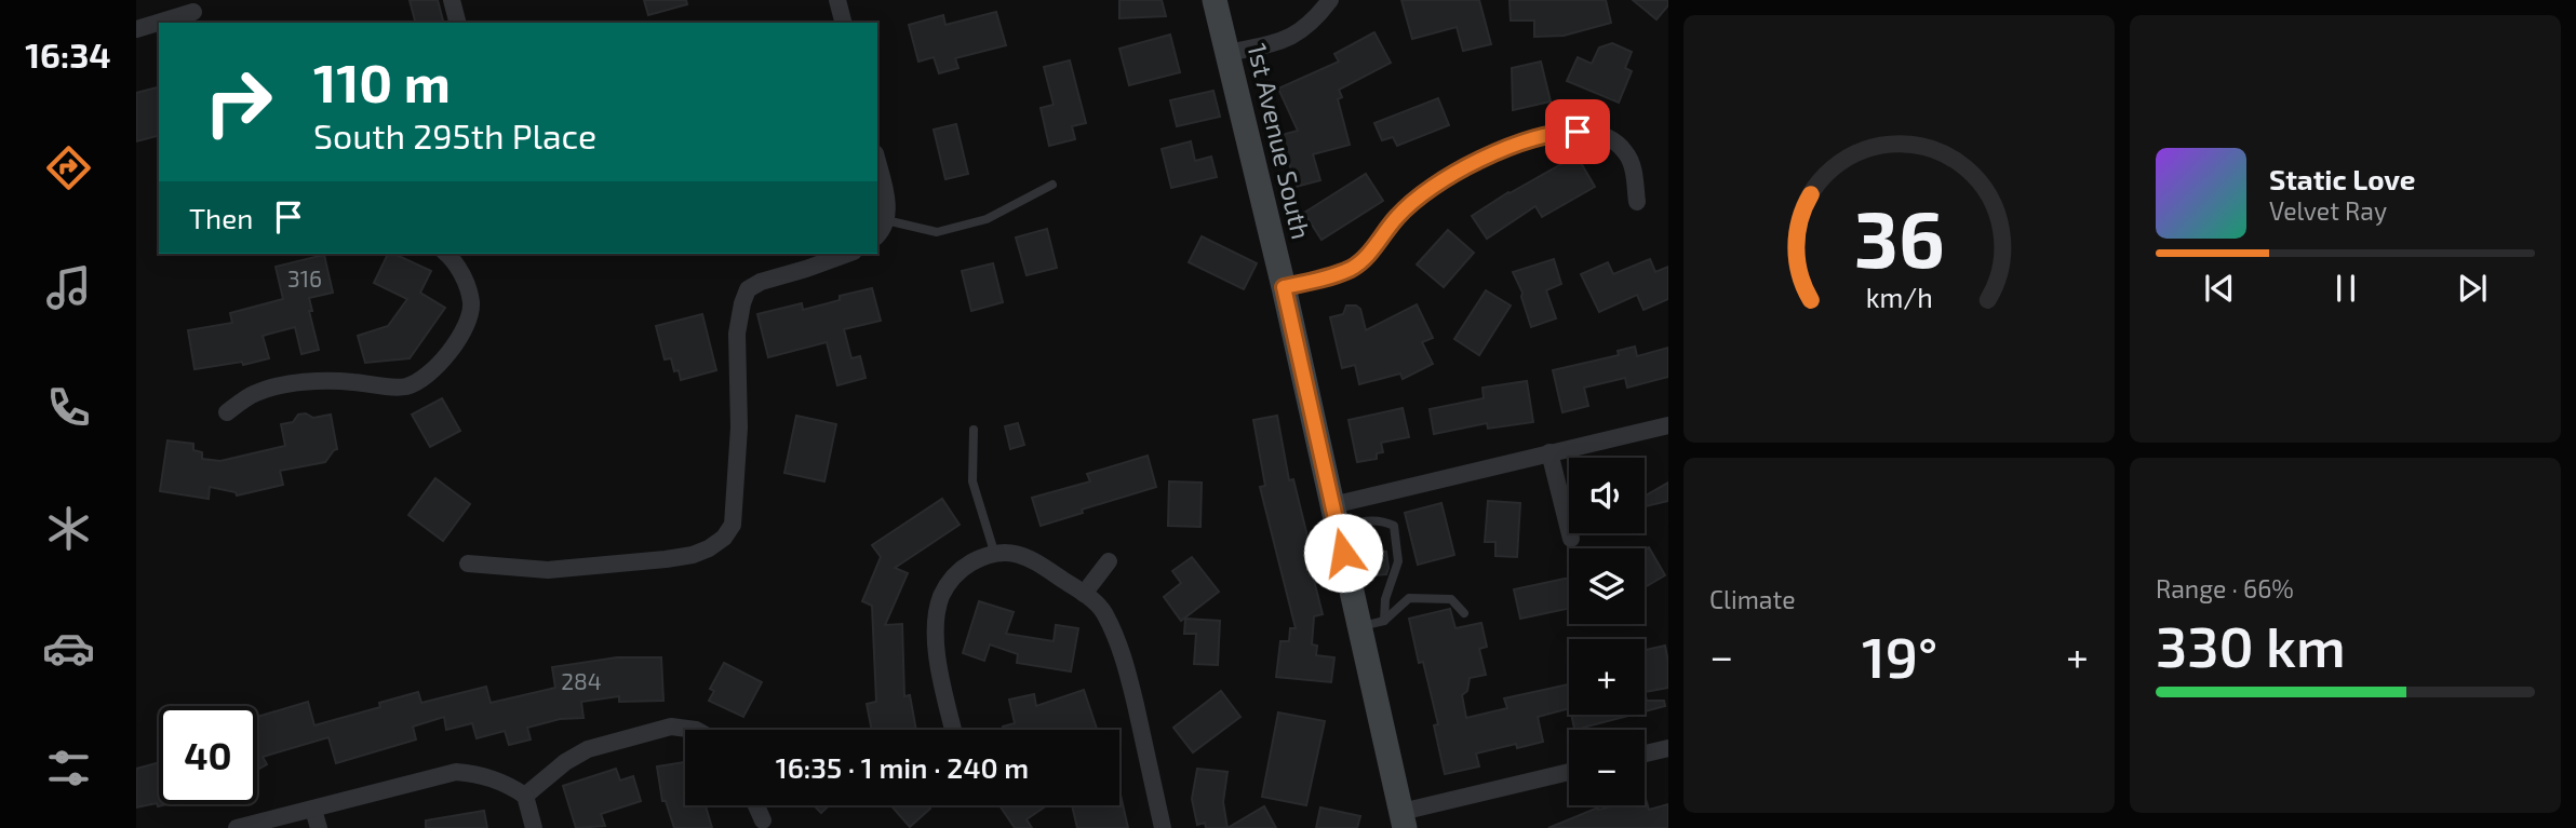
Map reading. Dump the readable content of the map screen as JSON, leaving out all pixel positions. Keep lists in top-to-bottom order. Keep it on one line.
{"streets":{"street":["1st Avenue South"]},"house_numbers":["316","284"],"page":{"tabs":"16:34","turn":["110 m","South 295th Place"],"song":["Static Love","Velvet Ray"],"then":"Then","map_buttons":["+","−"],"tile":["Climate",["Range · 66%","330 km"]],"heat":["−","19°","+"],"limit":"40","trip":"16:35 · 1 min · 240 m","gauge":["36","km/h"]}}
